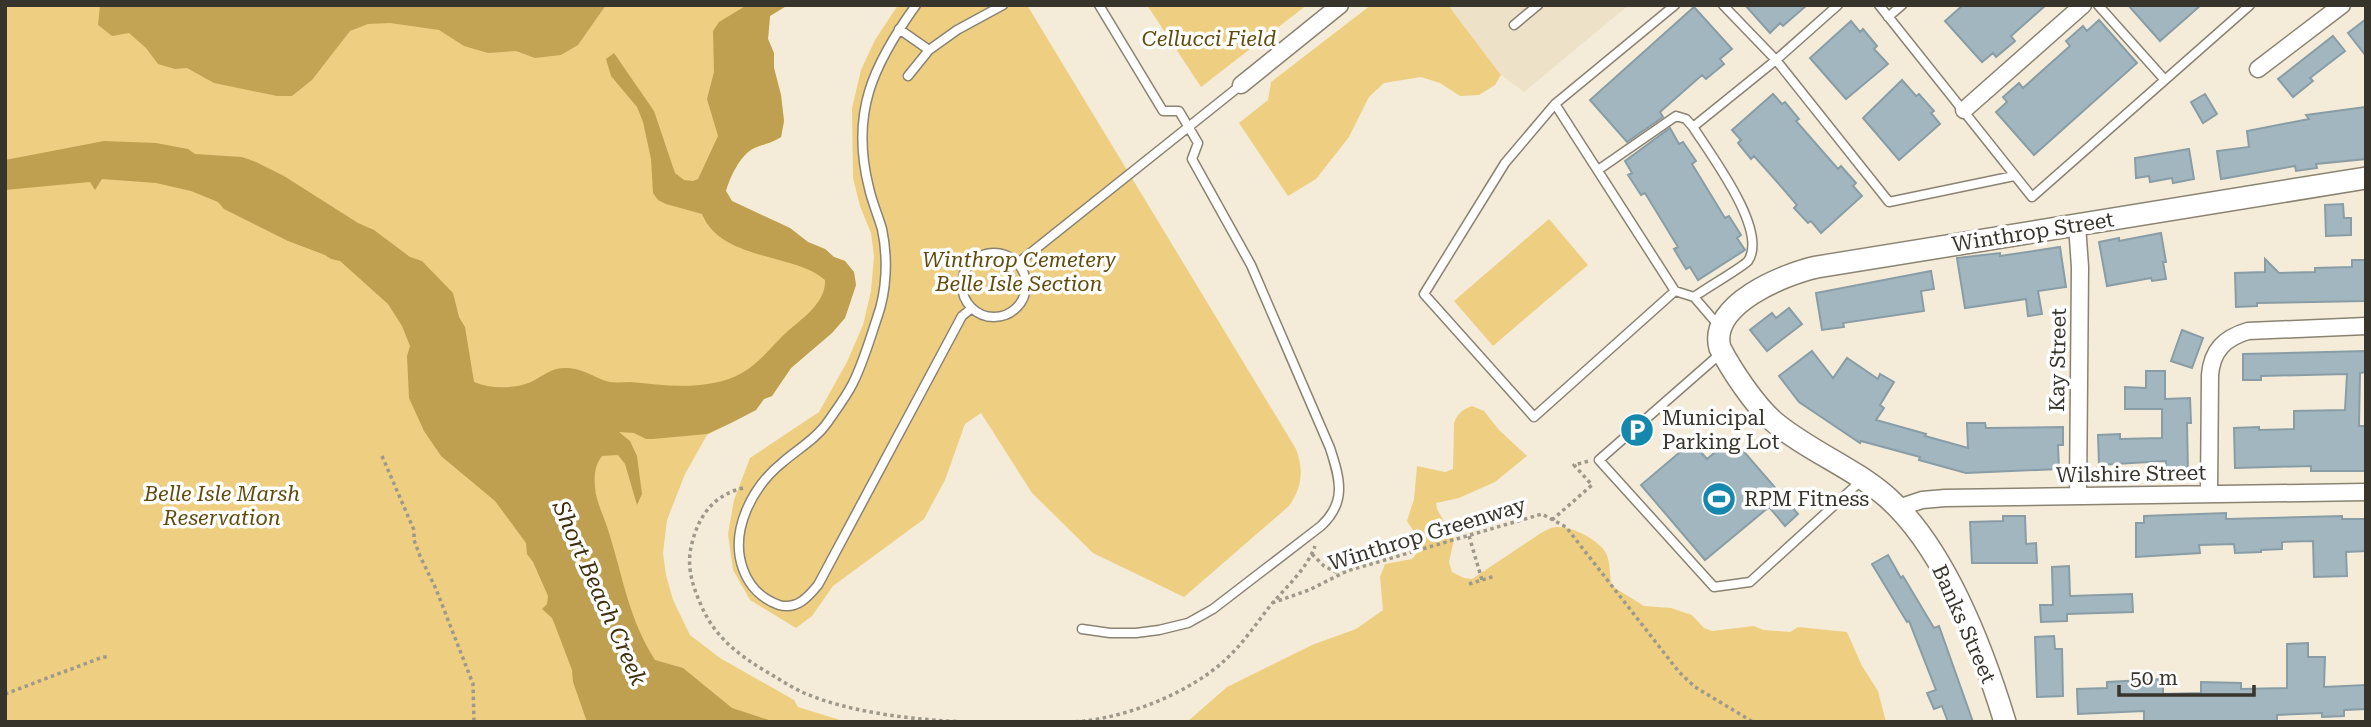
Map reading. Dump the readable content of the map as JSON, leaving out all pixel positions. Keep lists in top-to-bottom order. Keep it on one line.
{"streets":{"street":["Winthrop Street","Kay Street","Wilshire Street","Banks Street"],"path":["Winthrop Greenway"]},"crossings":[["Winthrop Street","Kay Street"],["Winthrop Street","Banks Street"],["Kay Street","Wilshire Street"],["Wilshire Street","Banks Street"]],"water":["Short Beach Creek"],"parks":["Cellucci Field","Winthrop Cemetery Belle Isle Section","Belle Isle Marsh Reservation"],"places":{"parking":["Municipal Parking Lot"],"sports":["RPM Fitness"]},"scale_bar":"50 m"}
